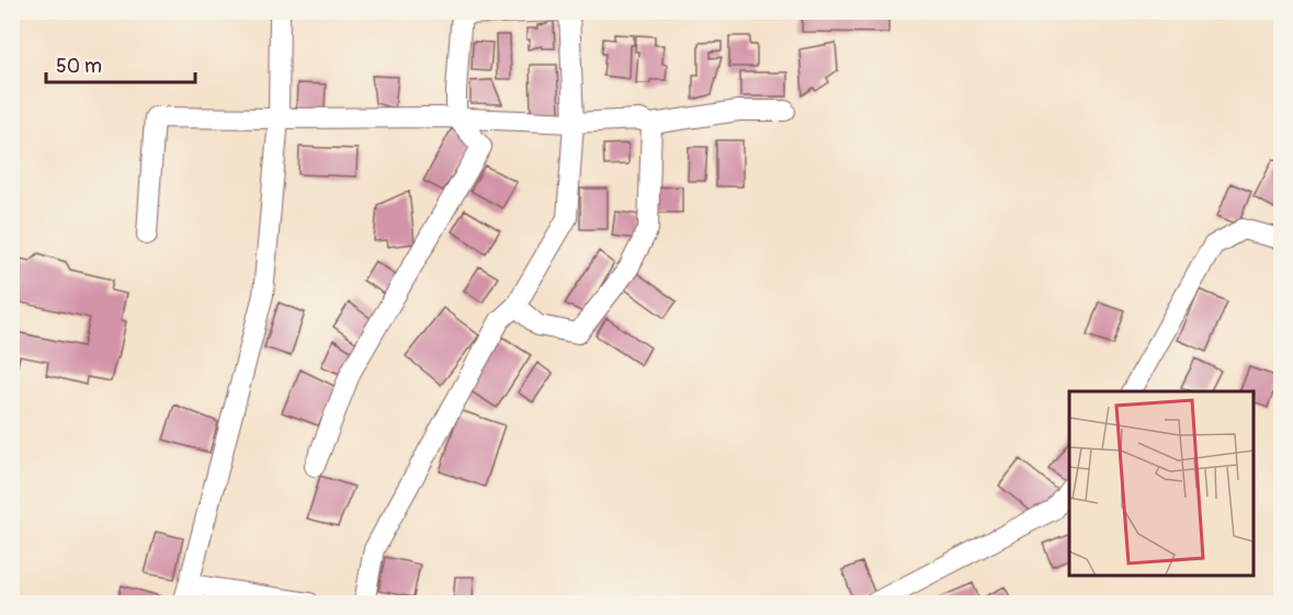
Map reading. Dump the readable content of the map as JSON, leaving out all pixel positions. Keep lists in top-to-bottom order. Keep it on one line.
{"scale_bar":"50 m"}
